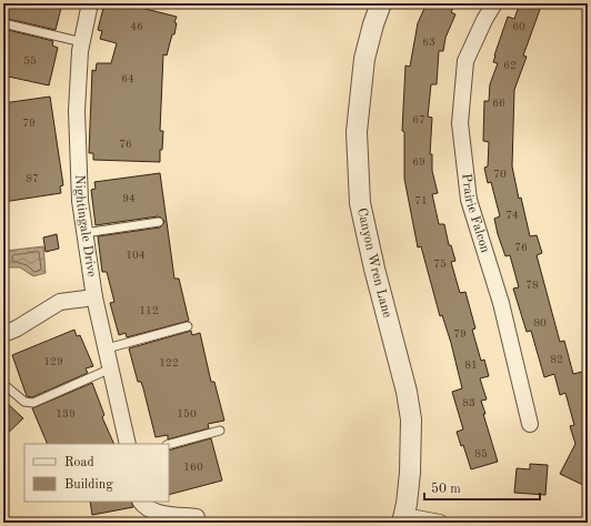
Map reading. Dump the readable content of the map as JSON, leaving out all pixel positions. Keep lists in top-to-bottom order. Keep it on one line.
{"streets":{"street":["Prairie Falcon","Nightingale Drive","Canyon Wren Lane"]},"house_numbers":["46","60","63","55","62","64","66","67","79","76","69","70","87","94","71","74","76","104","75","78","112","80","79","82","129","122","81","83","139","150","85","160"],"legend":["Road","Building"],"scale_bar":"50 m"}
